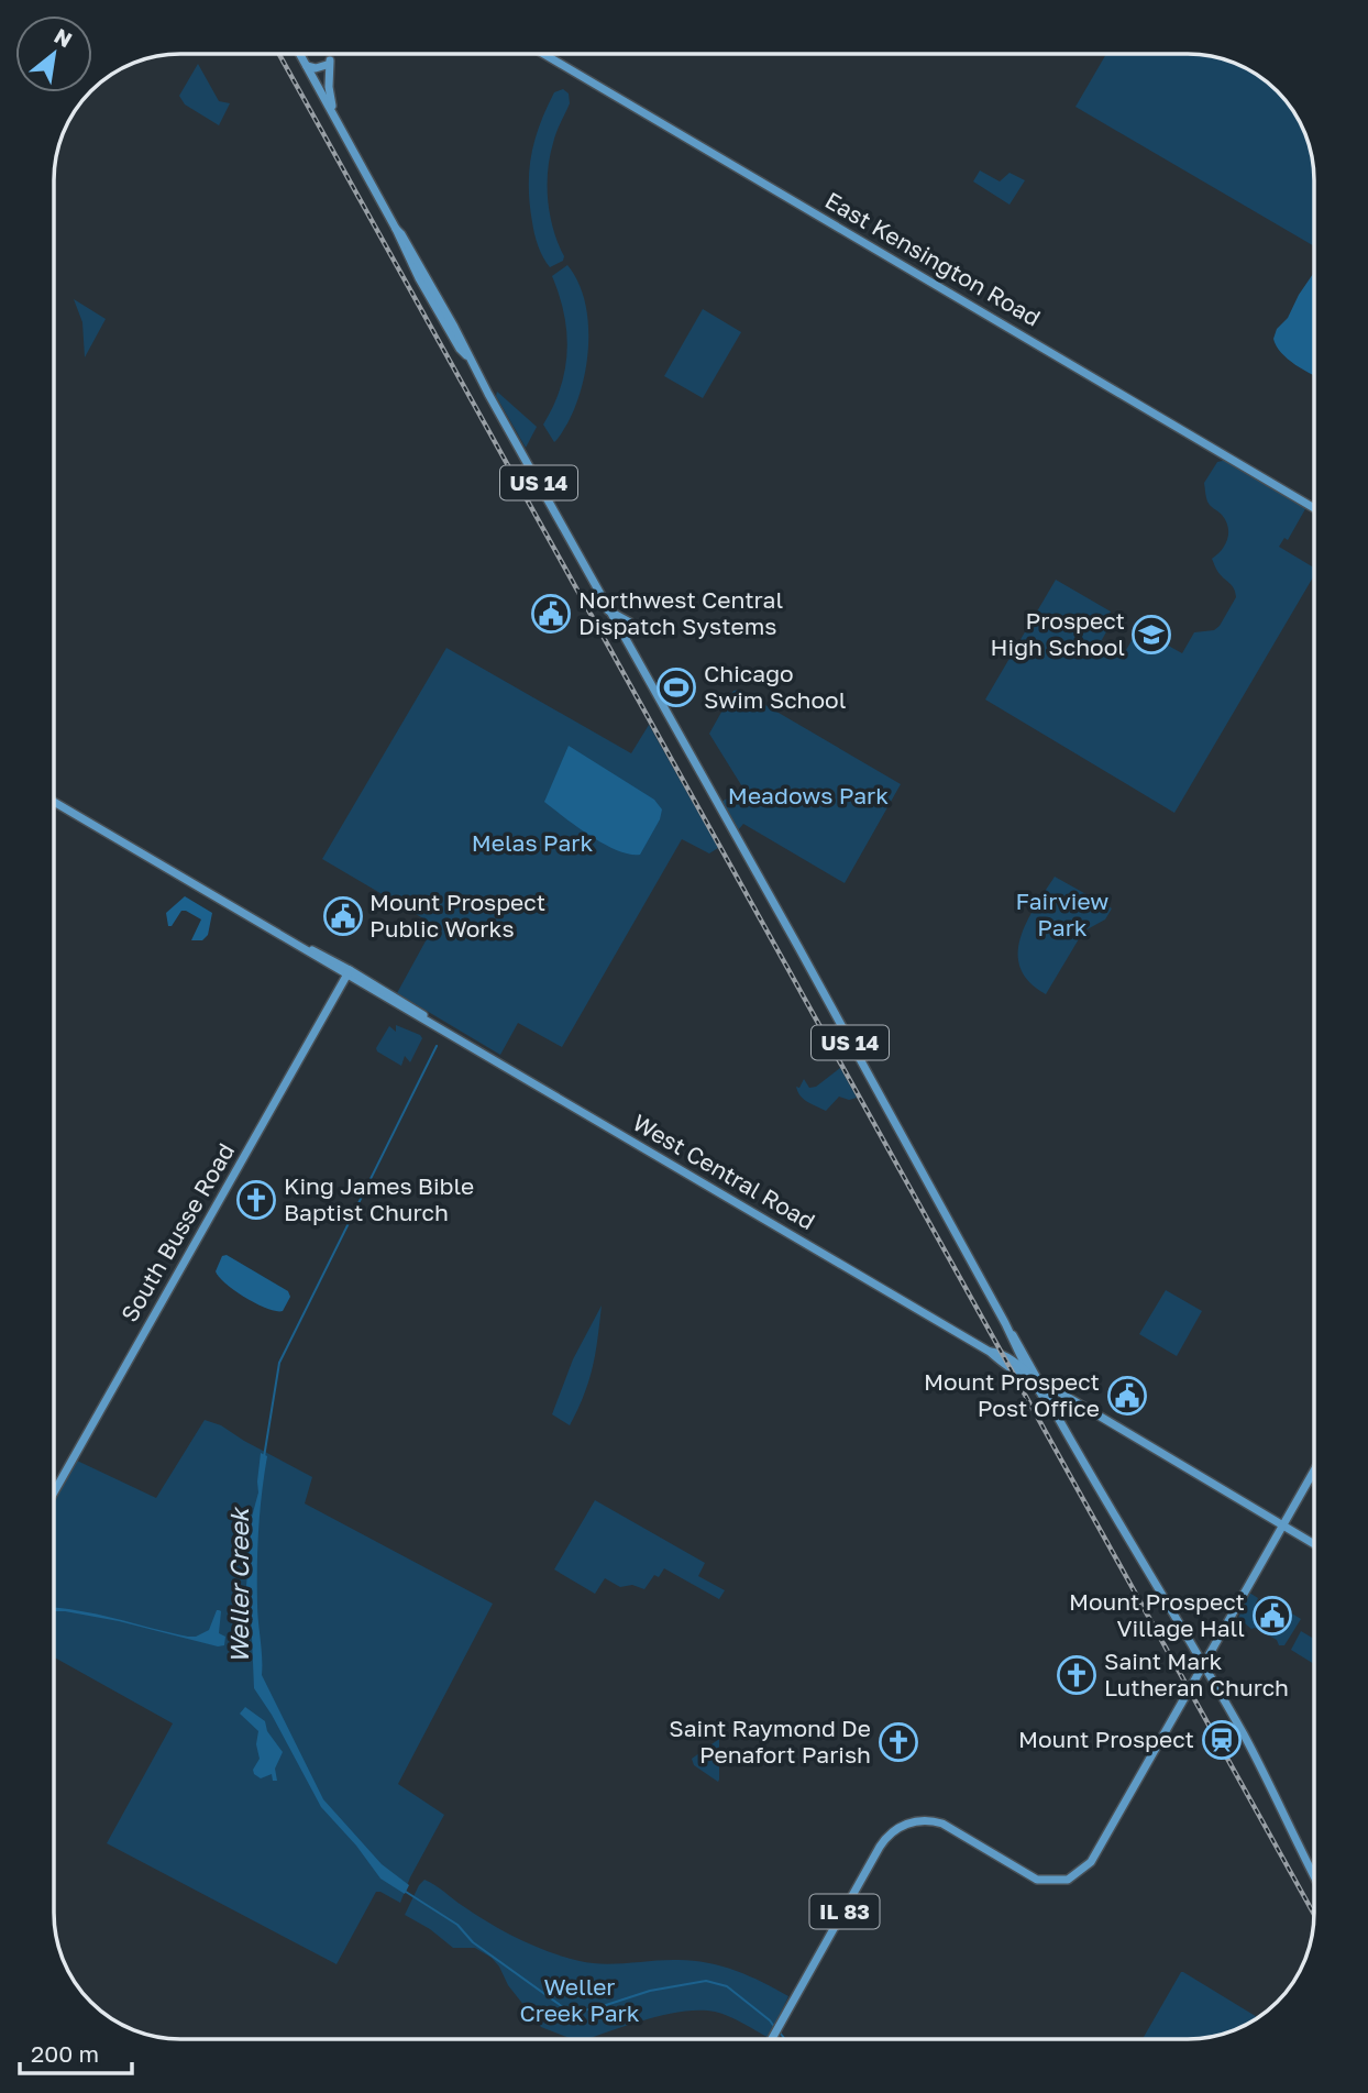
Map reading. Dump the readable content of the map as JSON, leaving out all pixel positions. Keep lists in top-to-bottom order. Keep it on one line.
{"streets":{"main road":["East Kensington Road","US 14","West Central Road","South Busse Road","IL 83"]},"crossings":[["US 14","West Central Road"],["US 14","IL 83"],["West Central Road","South Busse Road"],["West Central Road","IL 83"]],"water":["Weller Creek"],"parks":["Meadows Park","Melas Park","Fairview Park","Weller Creek Park"],"places":{"public building":["Northwest Central Dispatch Systems","Mount Prospect Public Works","Mount Prospect Post Office","Mount Prospect Village Hall"],"school or university":["Prospect High School"],"sports":["Chicago Swim School"],"church":["King James Bible Baptist Church","Saint Mark Lutheran Church","Saint Raymond De Penafort Parish"],"station":["Mount Prospect"]},"scale_bar":"200 m","north":"top right"}
